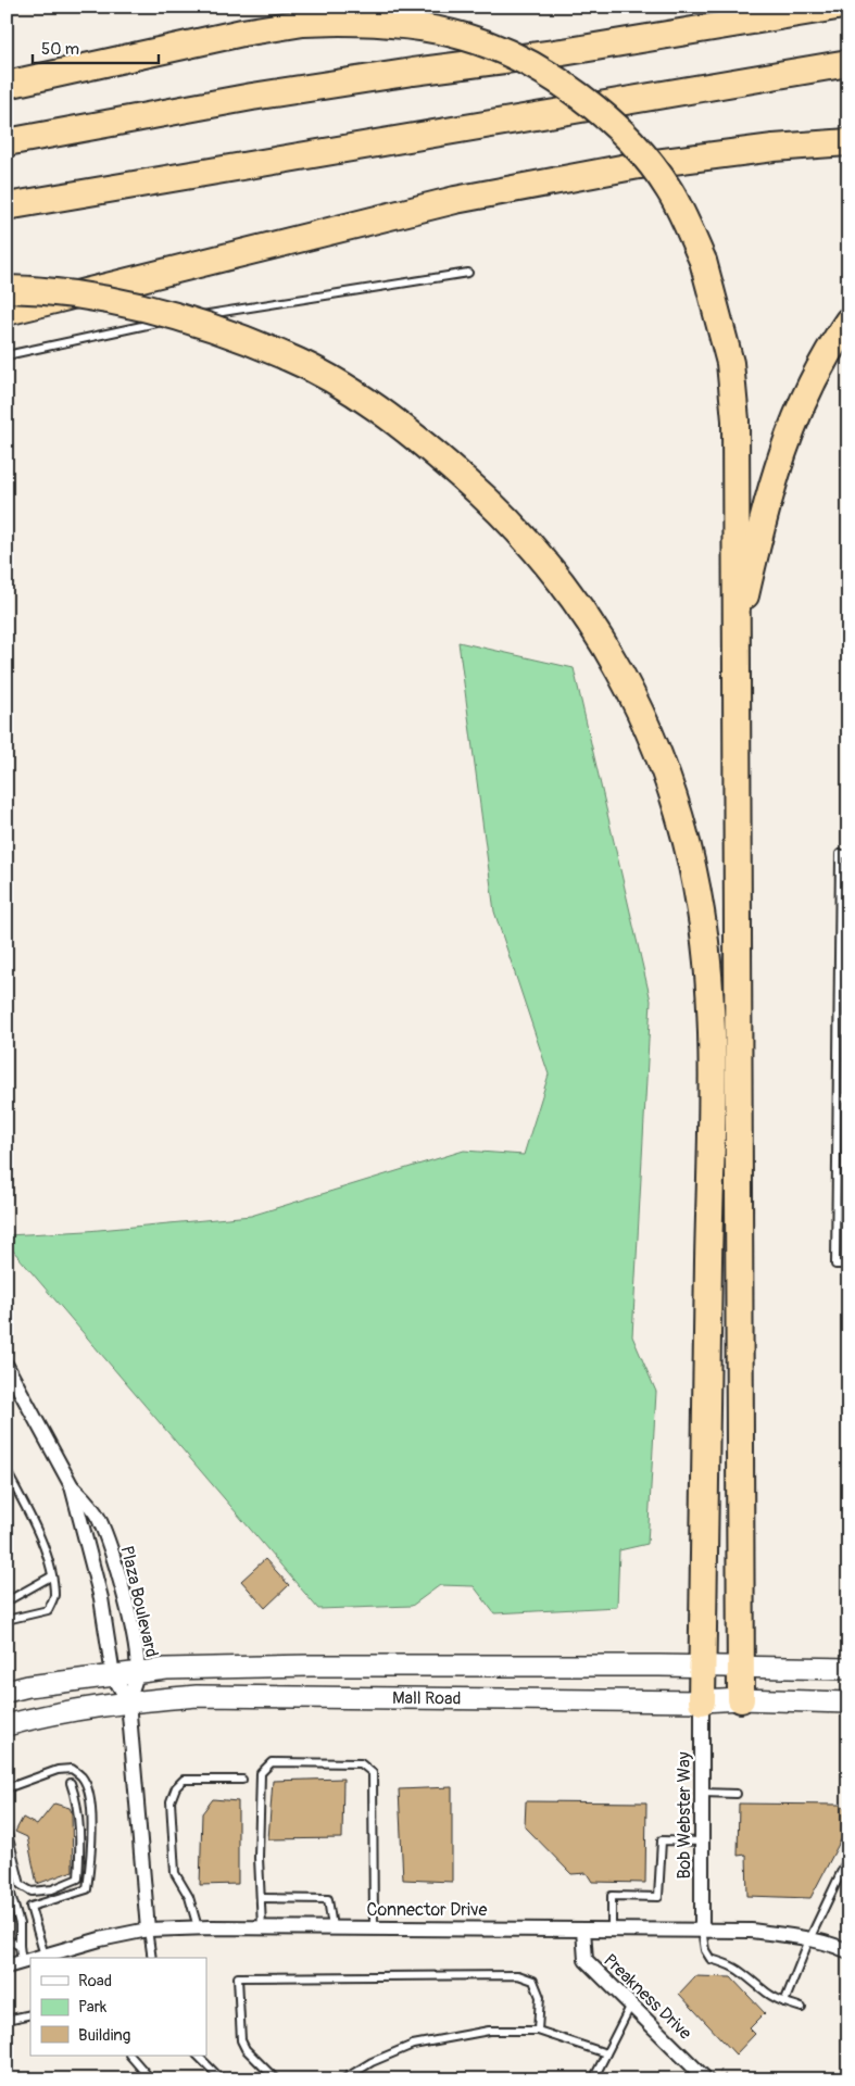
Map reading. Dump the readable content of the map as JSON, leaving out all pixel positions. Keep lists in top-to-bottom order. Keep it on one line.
{"streets":{"main road":["Mall Road"],"street":["Plaza Boulevard","Bob Webster Way","Connector Drive","Preakness Drive"]},"crossings":[["Plaza Boulevard","Mall Road"],["Plaza Boulevard","Connector Drive"],["Mall Road","Bob Webster Way"],["Bob Webster Way","Connector Drive"],["Connector Drive","Preakness Drive"]],"legend":["Road","Park","Building"],"scale_bar":"50 m"}
